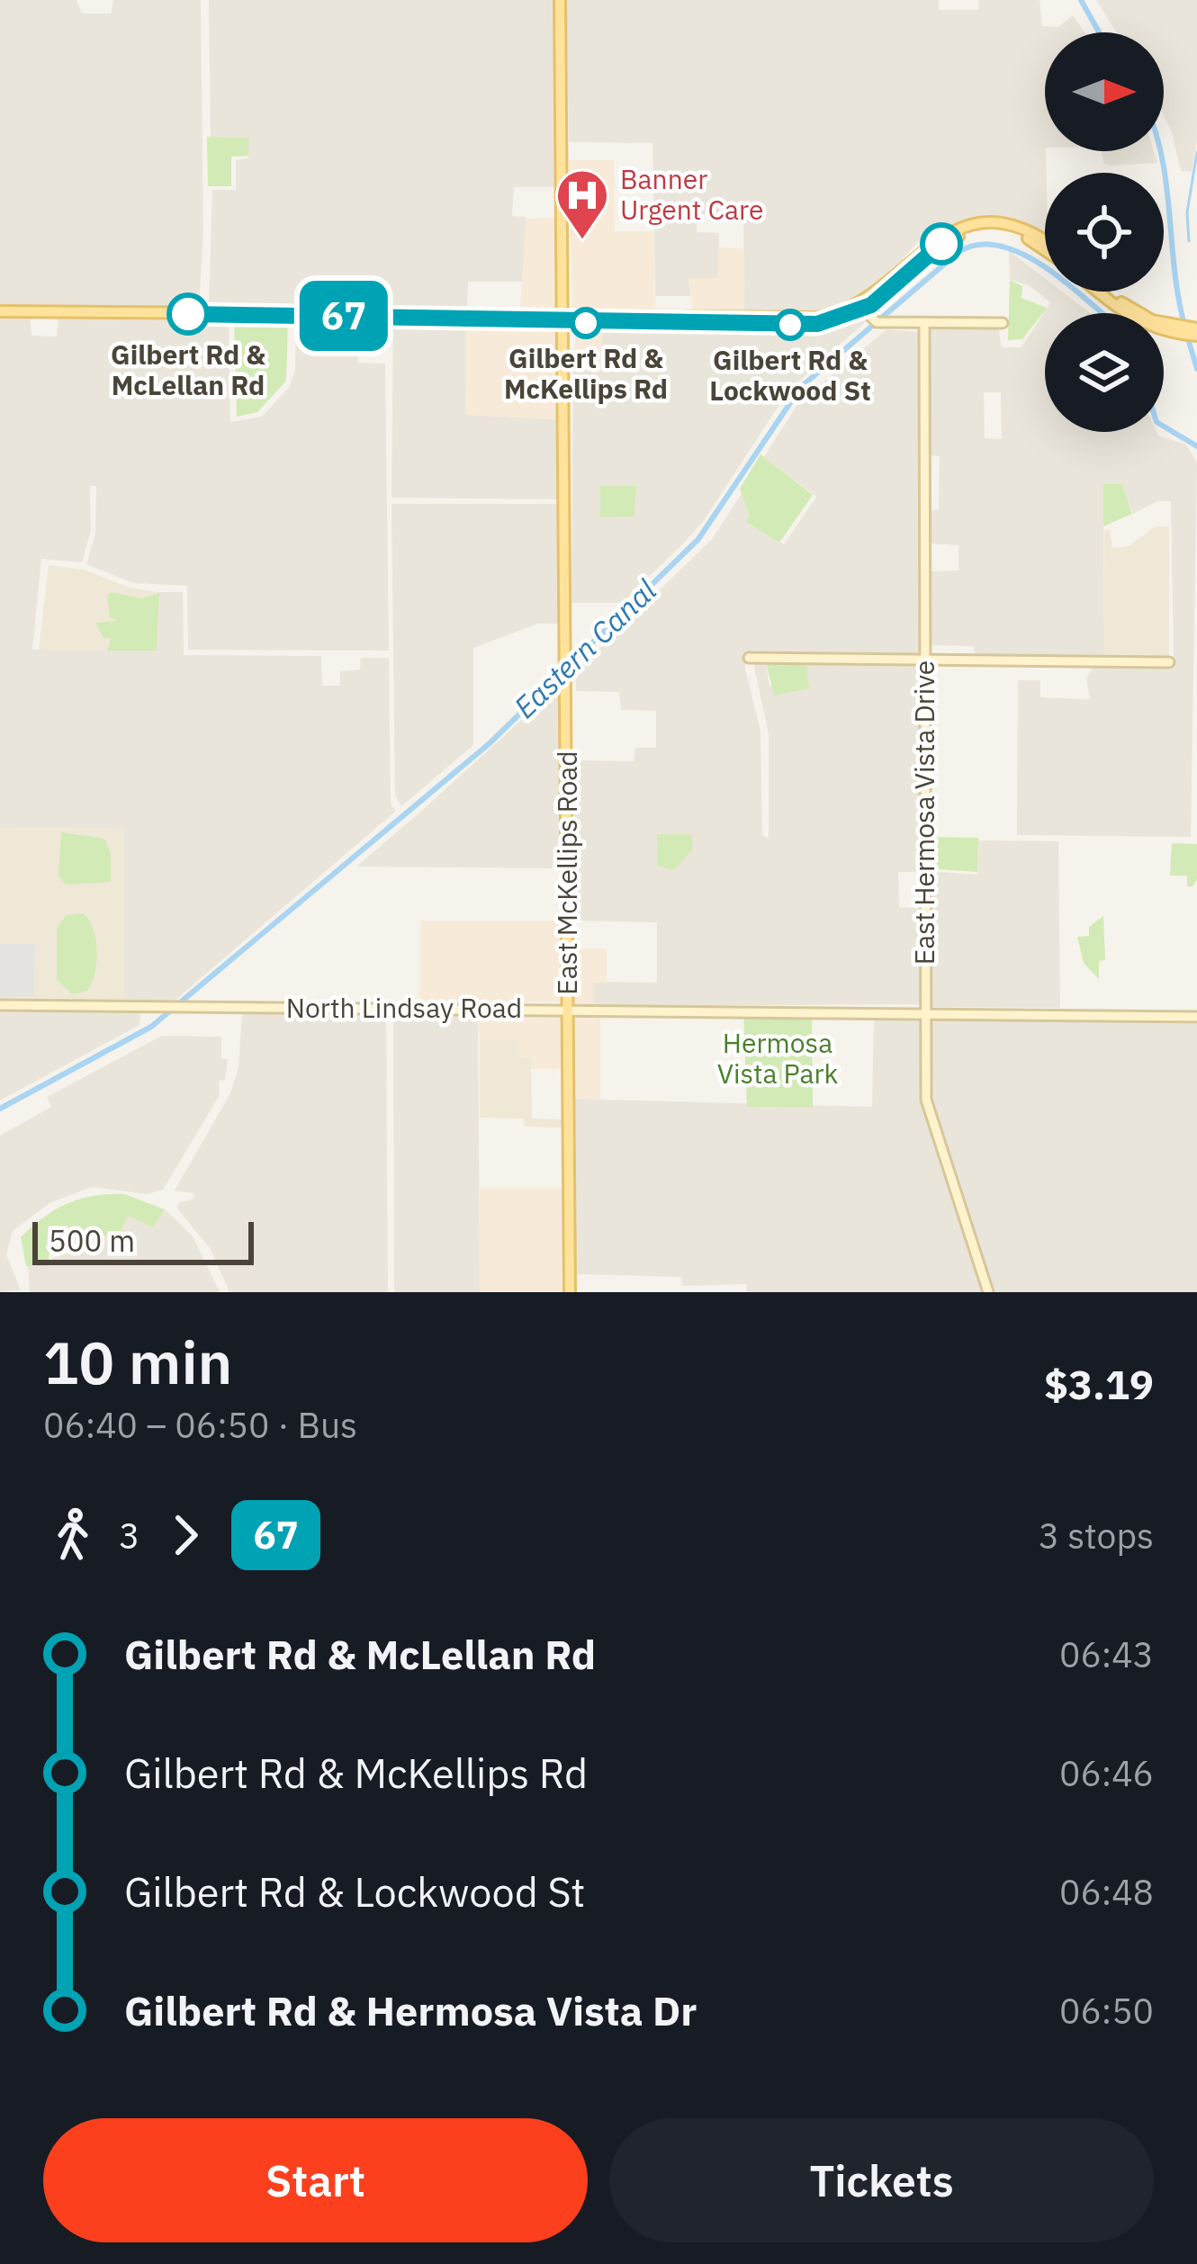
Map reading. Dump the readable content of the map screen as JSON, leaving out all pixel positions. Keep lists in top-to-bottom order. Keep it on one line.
{"streets":{"main road":["East McKellips Road"],"street":["East Hermosa Vista Drive","North Lindsay Road"]},"crossings":[["East Hermosa Vista Drive","North Lindsay Road"],["East McKellips Road","North Lindsay Road"]],"water":["Eastern Canal"],"parks":["Hermosa Vista Park"],"places":{"hospital":["Banner Urgent Care"],"other":["Gilbert Rd & McLellan Rd","Gilbert Rd & McKellips Rd","Gilbert Rd & Lockwood St"]},"lines":["bus line 67"],"scale_bar":"500 m","north":"right","page":{"on_map":"67","scale":"500 m","heading":["10 min","06:40 – 06:50 · Bus","$3.19"],"legs":["3","67","3 stops"],"list":[{"name":"Gilbert Rd & McLellan Rd","value":"06:43"},{"name":"Gilbert Rd & McKellips Rd","value":"06:46"},{"name":"Gilbert Rd & Lockwood St","value":"06:48"},{"name":"Gilbert Rd & Hermosa Vista Dr","value":"06:50"}],"buttons":["Start","Tickets"]}}
